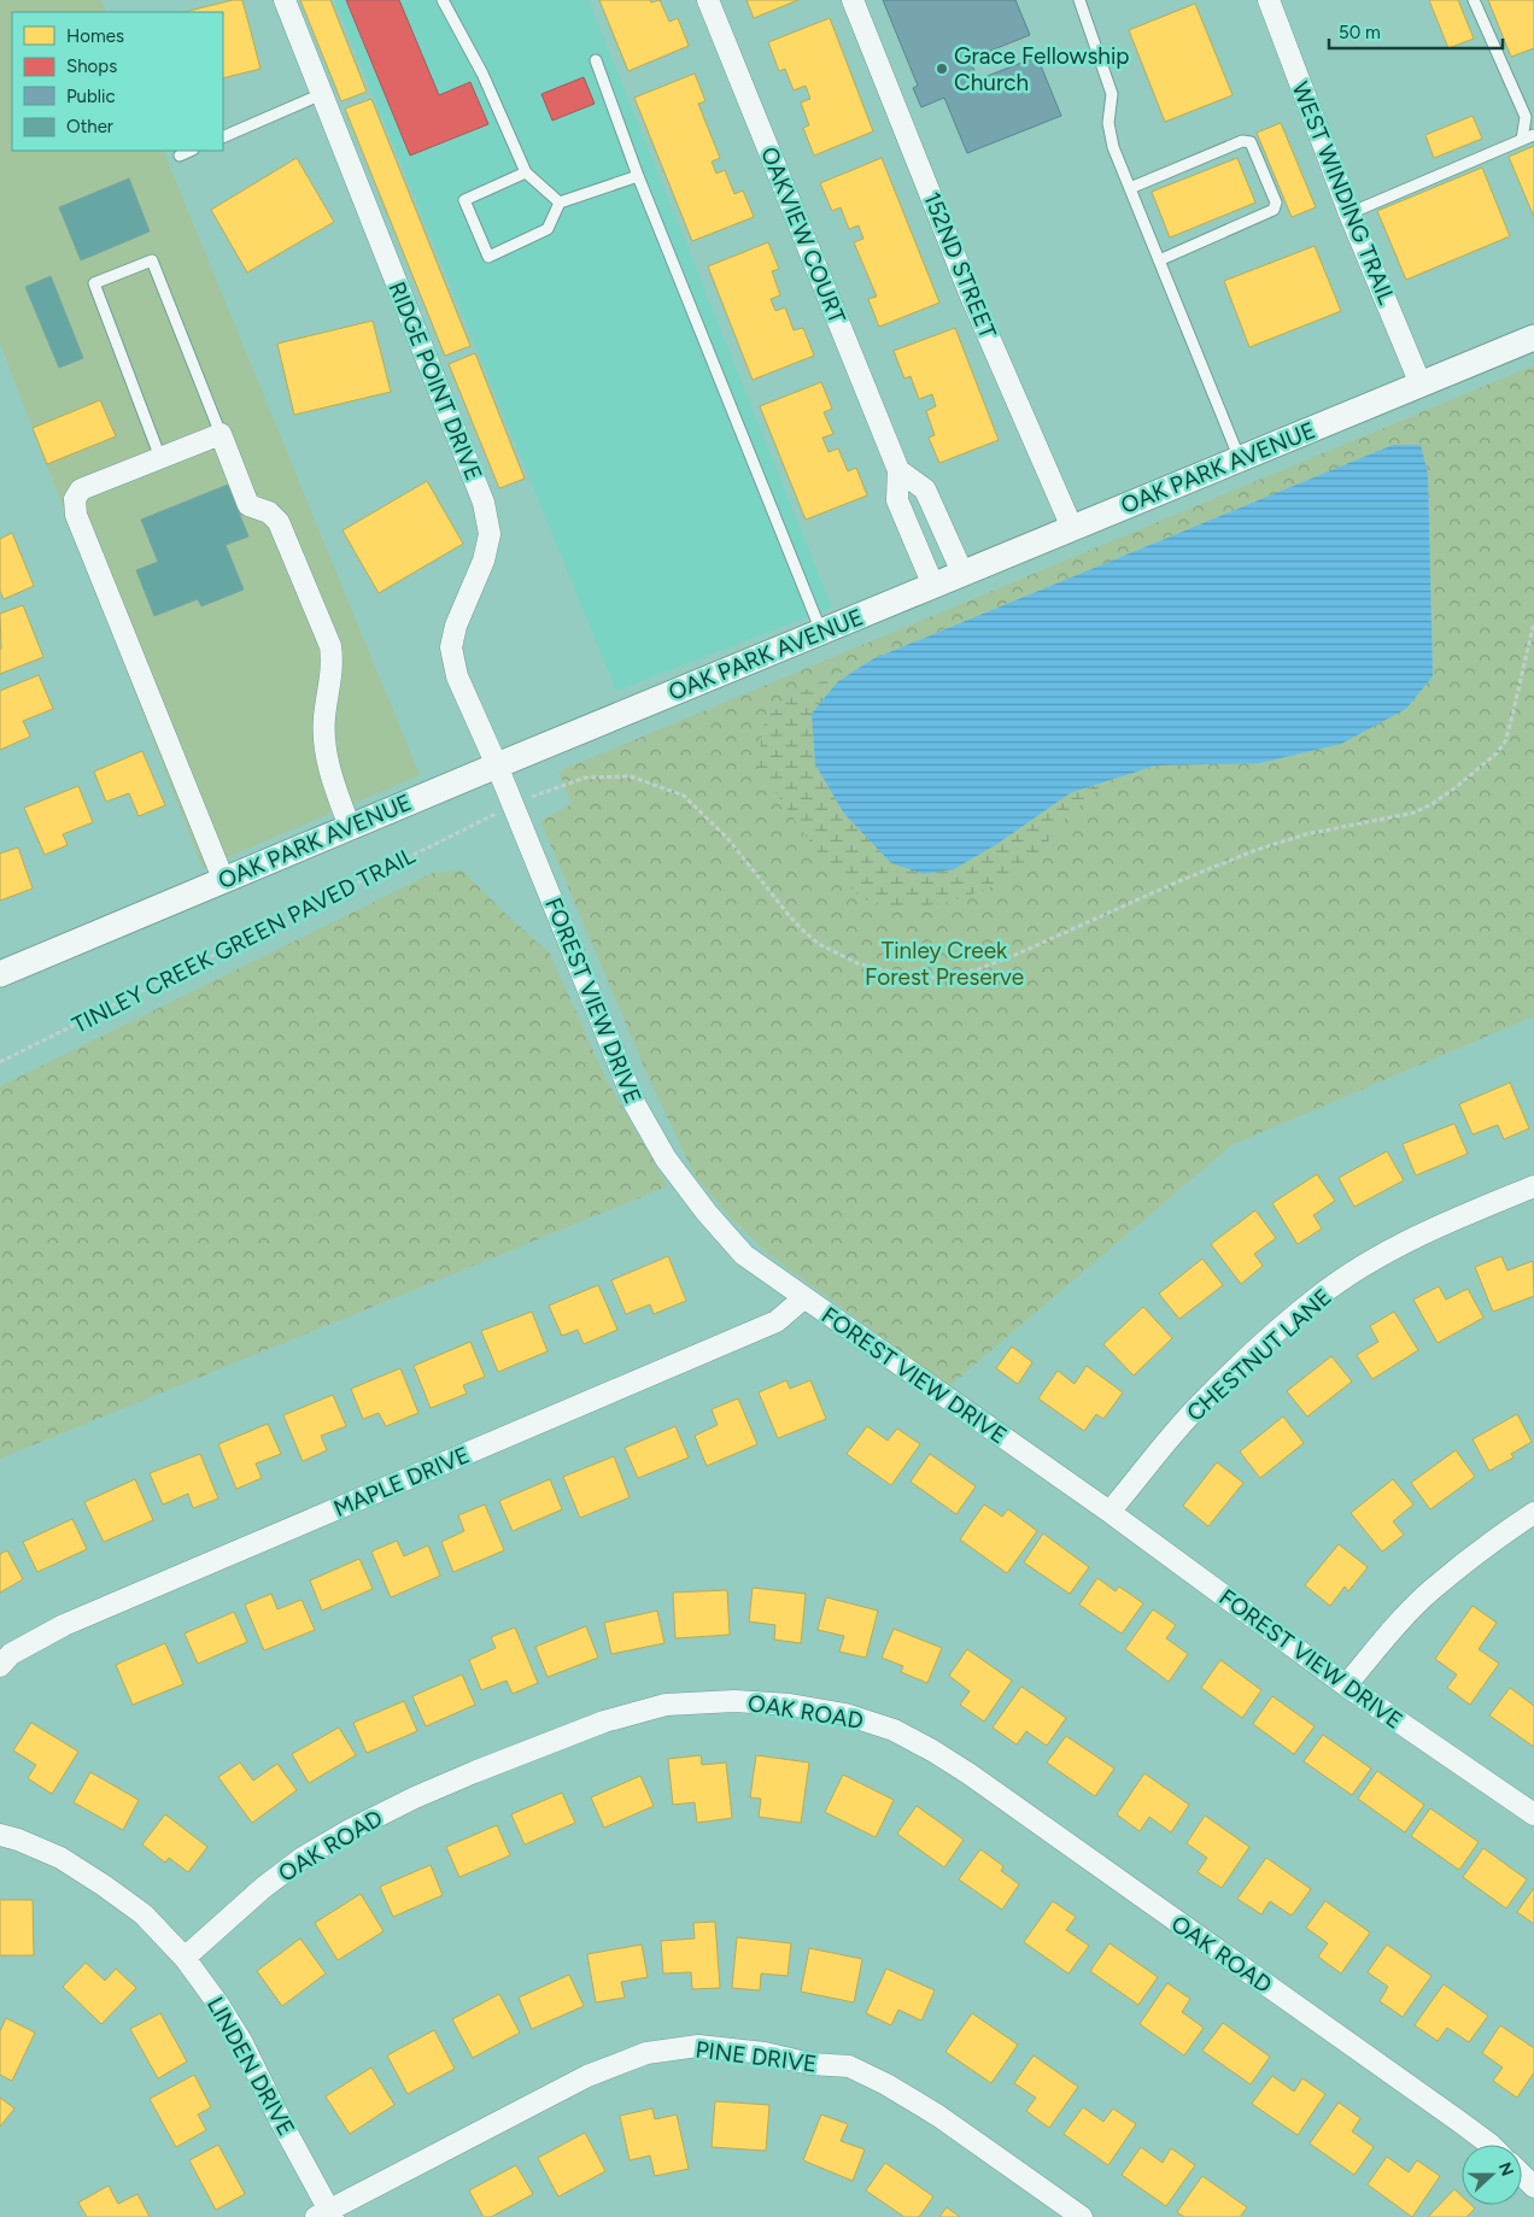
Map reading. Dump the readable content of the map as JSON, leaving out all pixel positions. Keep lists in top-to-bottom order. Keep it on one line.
{"streets":{"street":["WEST WINDING TRAIL","OAKVIEW COURT","152ND STREET","RIDGE POINT DRIVE","OAK PARK AVENUE","FOREST VIEW DRIVE","CHESTNUT LANE","MAPLE DRIVE","OAK ROAD","PINE DRIVE","LINDEN DRIVE"],"path":["TINLEY CREEK GREEN PAVED TRAIL"]},"crossings":[["WEST WINDING TRAIL","OAK PARK AVENUE"],["OAKVIEW COURT","OAK PARK AVENUE"],["152ND STREET","OAK PARK AVENUE"],["RIDGE POINT DRIVE","OAK PARK AVENUE"],["RIDGE POINT DRIVE","FOREST VIEW DRIVE"],["OAK PARK AVENUE","FOREST VIEW DRIVE"],["FOREST VIEW DRIVE","CHESTNUT LANE"],["FOREST VIEW DRIVE","MAPLE DRIVE"],["OAK ROAD","LINDEN DRIVE"],["PINE DRIVE","LINDEN DRIVE"]],"parks":["Tinley Creek Forest Preserve"],"places":["Grace Fellowship Church"],"legend":["Homes","Shops","Public","Other"],"scale_bar":"50 m","north":"right"}
